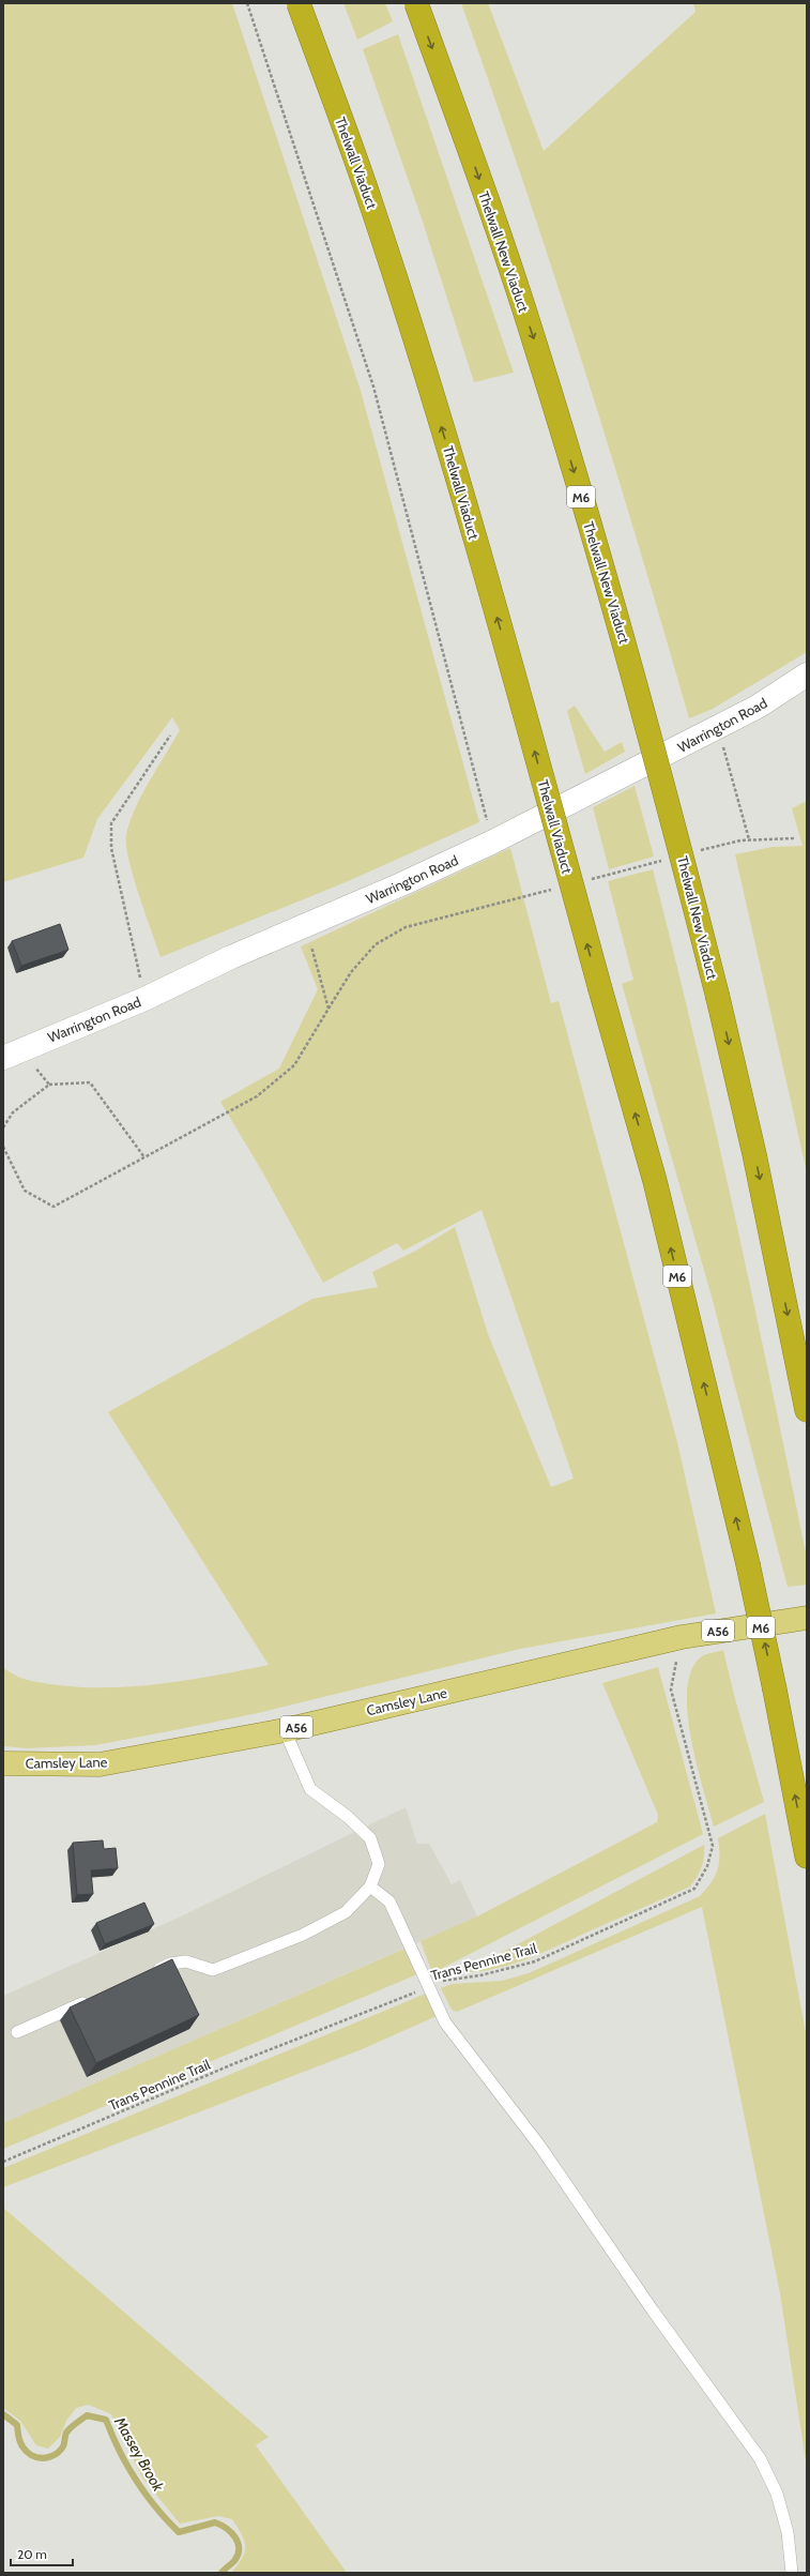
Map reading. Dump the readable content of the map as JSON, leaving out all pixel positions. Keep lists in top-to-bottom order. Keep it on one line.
{"streets":{"highway":["Thelwall Viaduct","Thelwall New Viaduct","M6"],"main road":["A56","Camsley Lane"],"street":["Warrington Road"],"path":["Trans Pennine Trail"]},"one_way":["Thelwall Viaduct","Thelwall New Viaduct"],"water":["Massey Brook"],"scale_bar":"20 m"}
